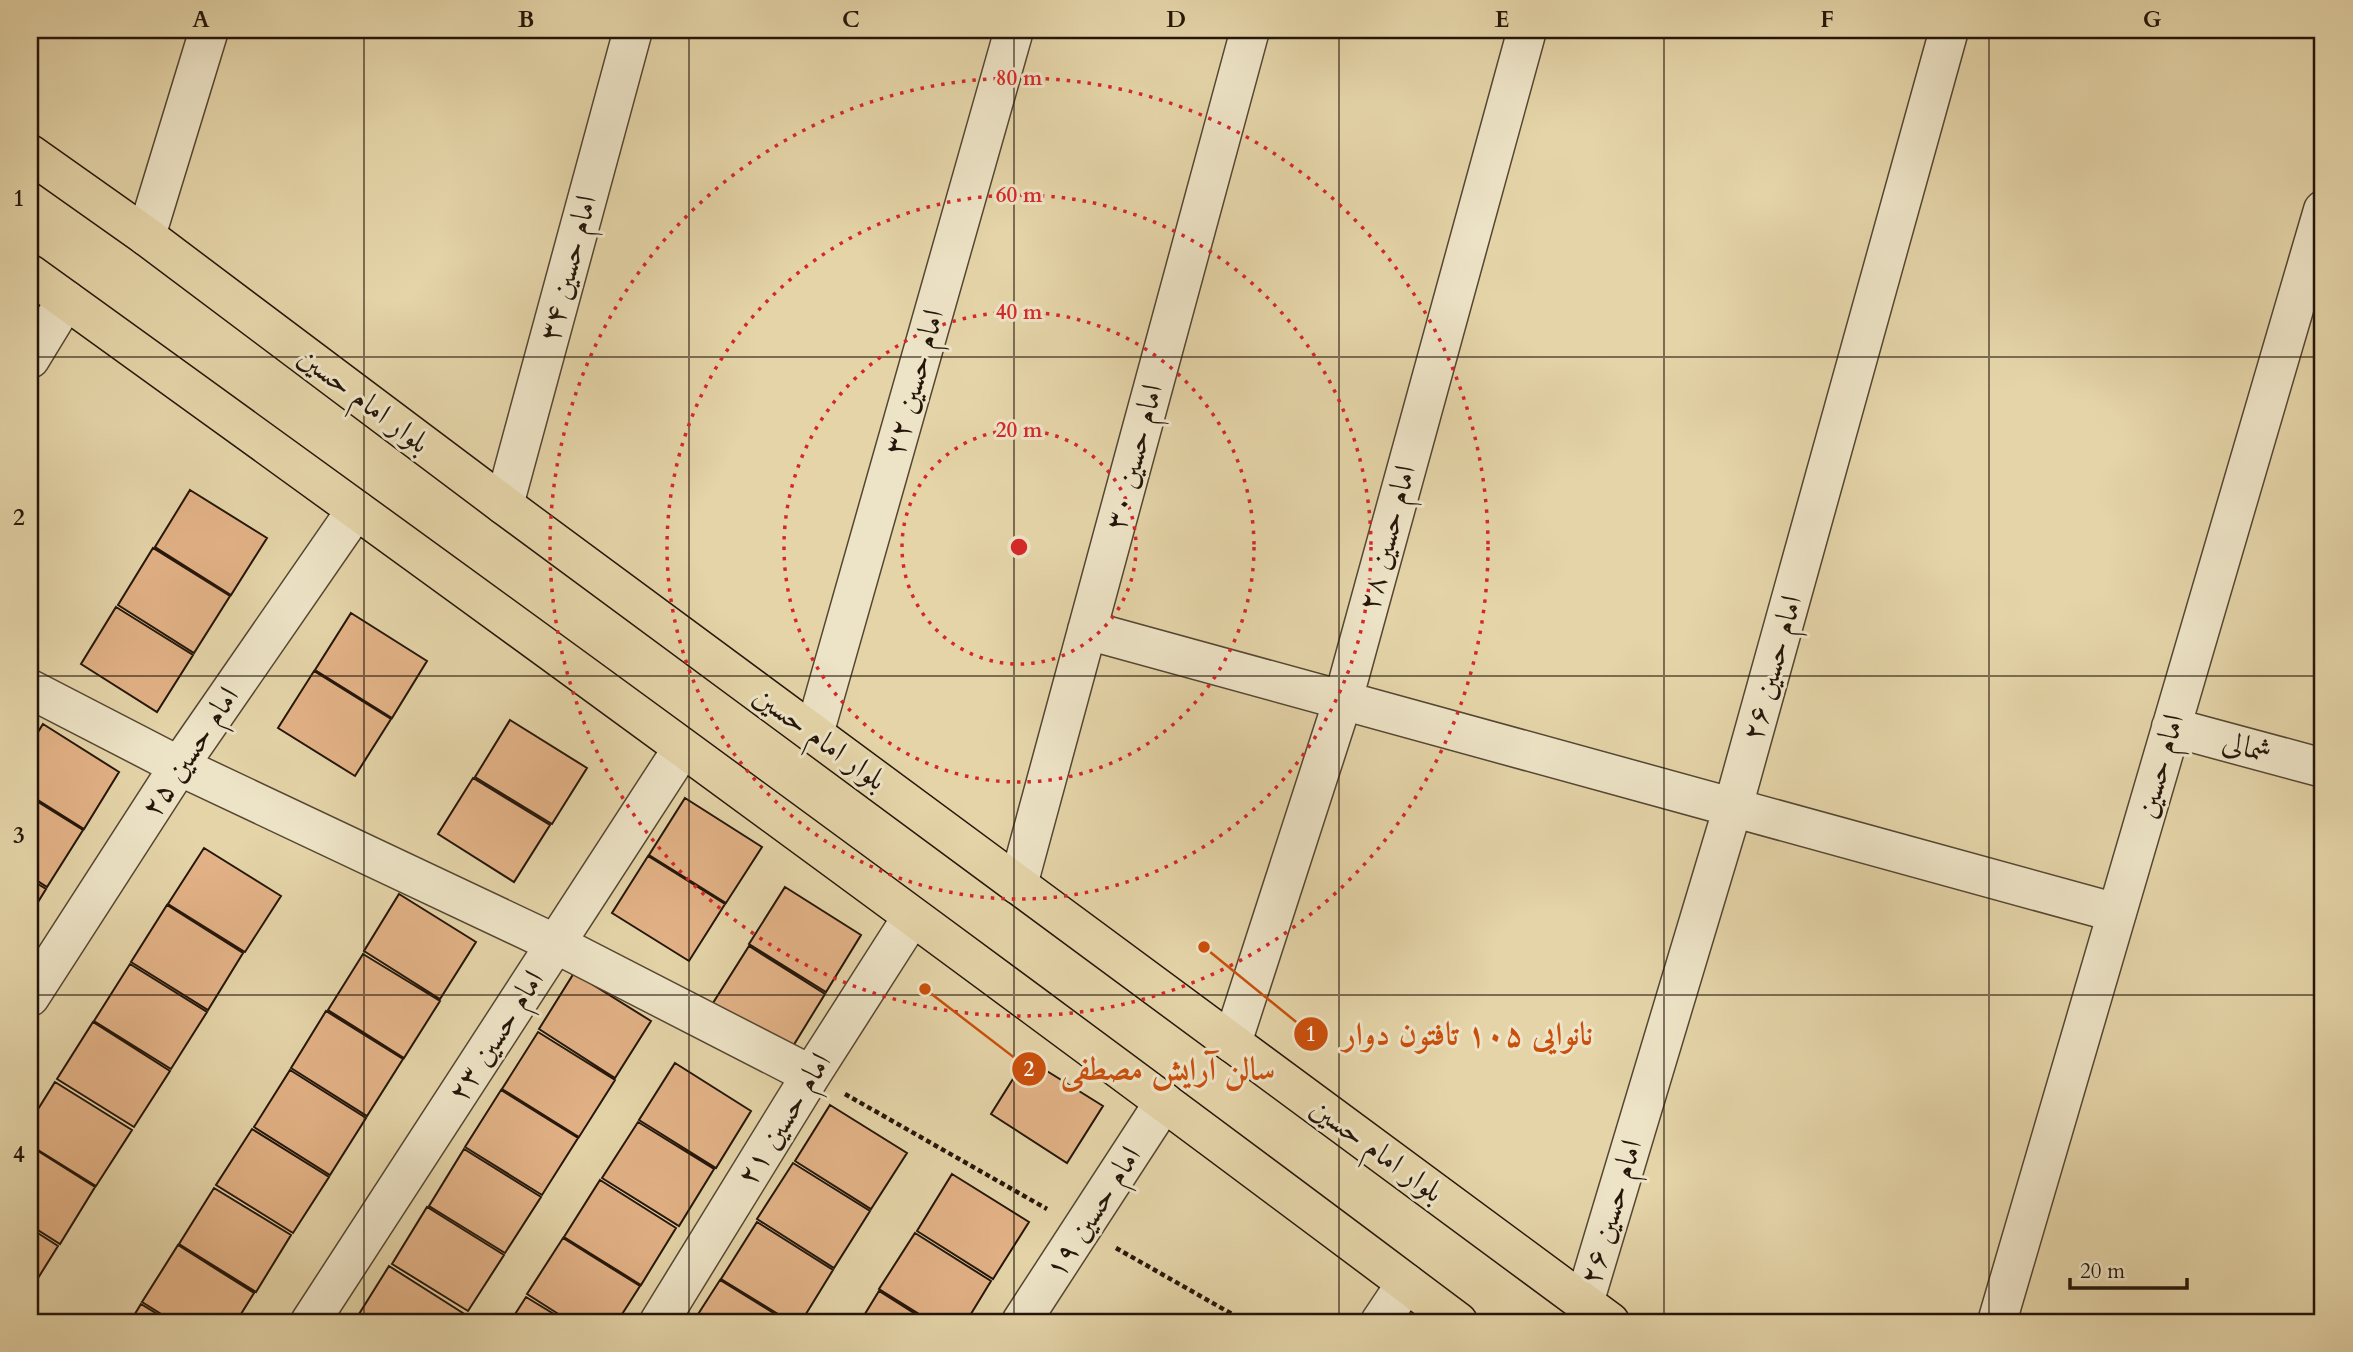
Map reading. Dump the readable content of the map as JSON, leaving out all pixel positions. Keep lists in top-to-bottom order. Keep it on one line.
{"streets":{"main road":["بلوار امام حسین"],"street":["امام حسین ۳۴","امام حسین ۳۲","امام حسین ۳۰","امام حسین ۲۸","امام حسین ۲۶","شمالی","امام حسین ۲۵","امام حسین","امام حسین ۲۳","امام حسین ۲۱","امام حسین ۱۹"]},"crossings":[["امام حسین ۳۴","بلوار امام حسین"],["امام حسین ۳۲","بلوار امام حسین"],["بلوار امام حسین","امام حسین ۳۰"],["بلوار امام حسین","امام حسین ۲۸"],["بلوار امام حسین","امام حسین ۲۶"],["شمالی","امام حسین"]],"places":["نانوایی ۱۰۵ تافتون دوار","سالن آرایش مصطفی"],"scale_bar":"20 m","grid":{"columns":["A","B","C","D","E","F","G"],"rows":["1","2","3","4"]},"rings":["80 m","60 m","40 m","20 m"]}
